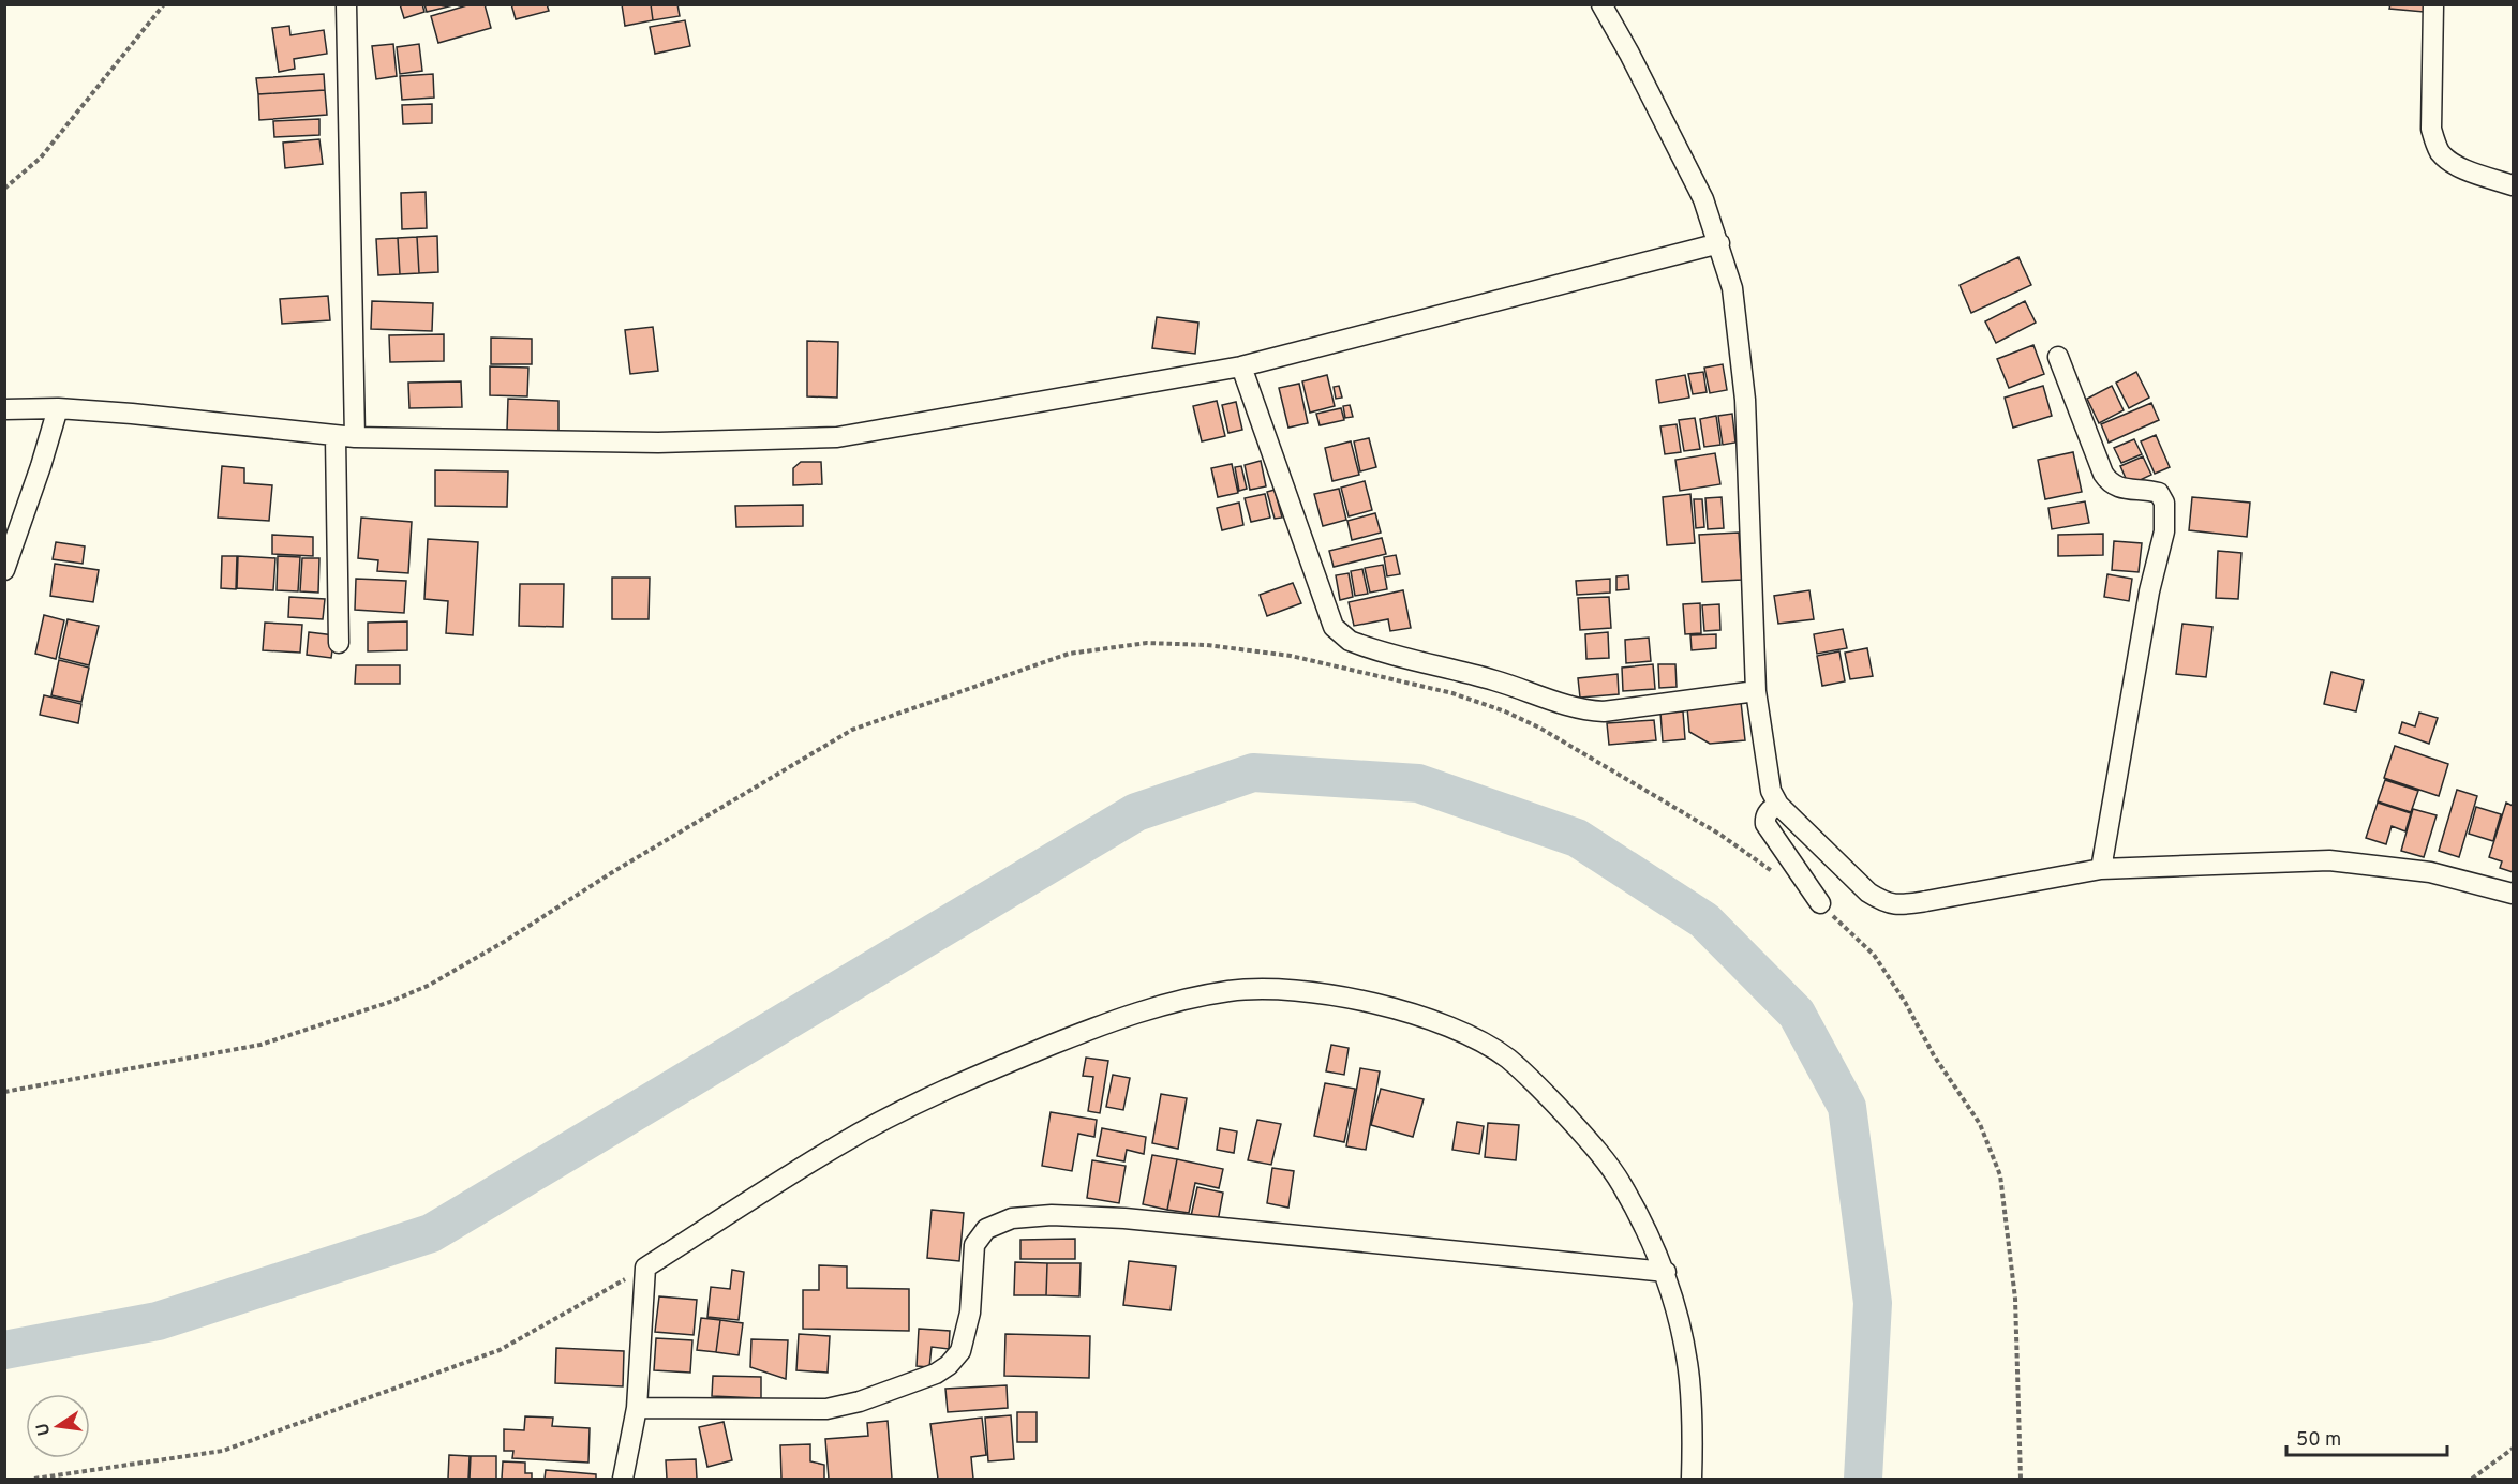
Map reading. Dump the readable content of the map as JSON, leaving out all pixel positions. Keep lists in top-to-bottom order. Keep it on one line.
{"scale_bar":"50 m","north":"left"}
